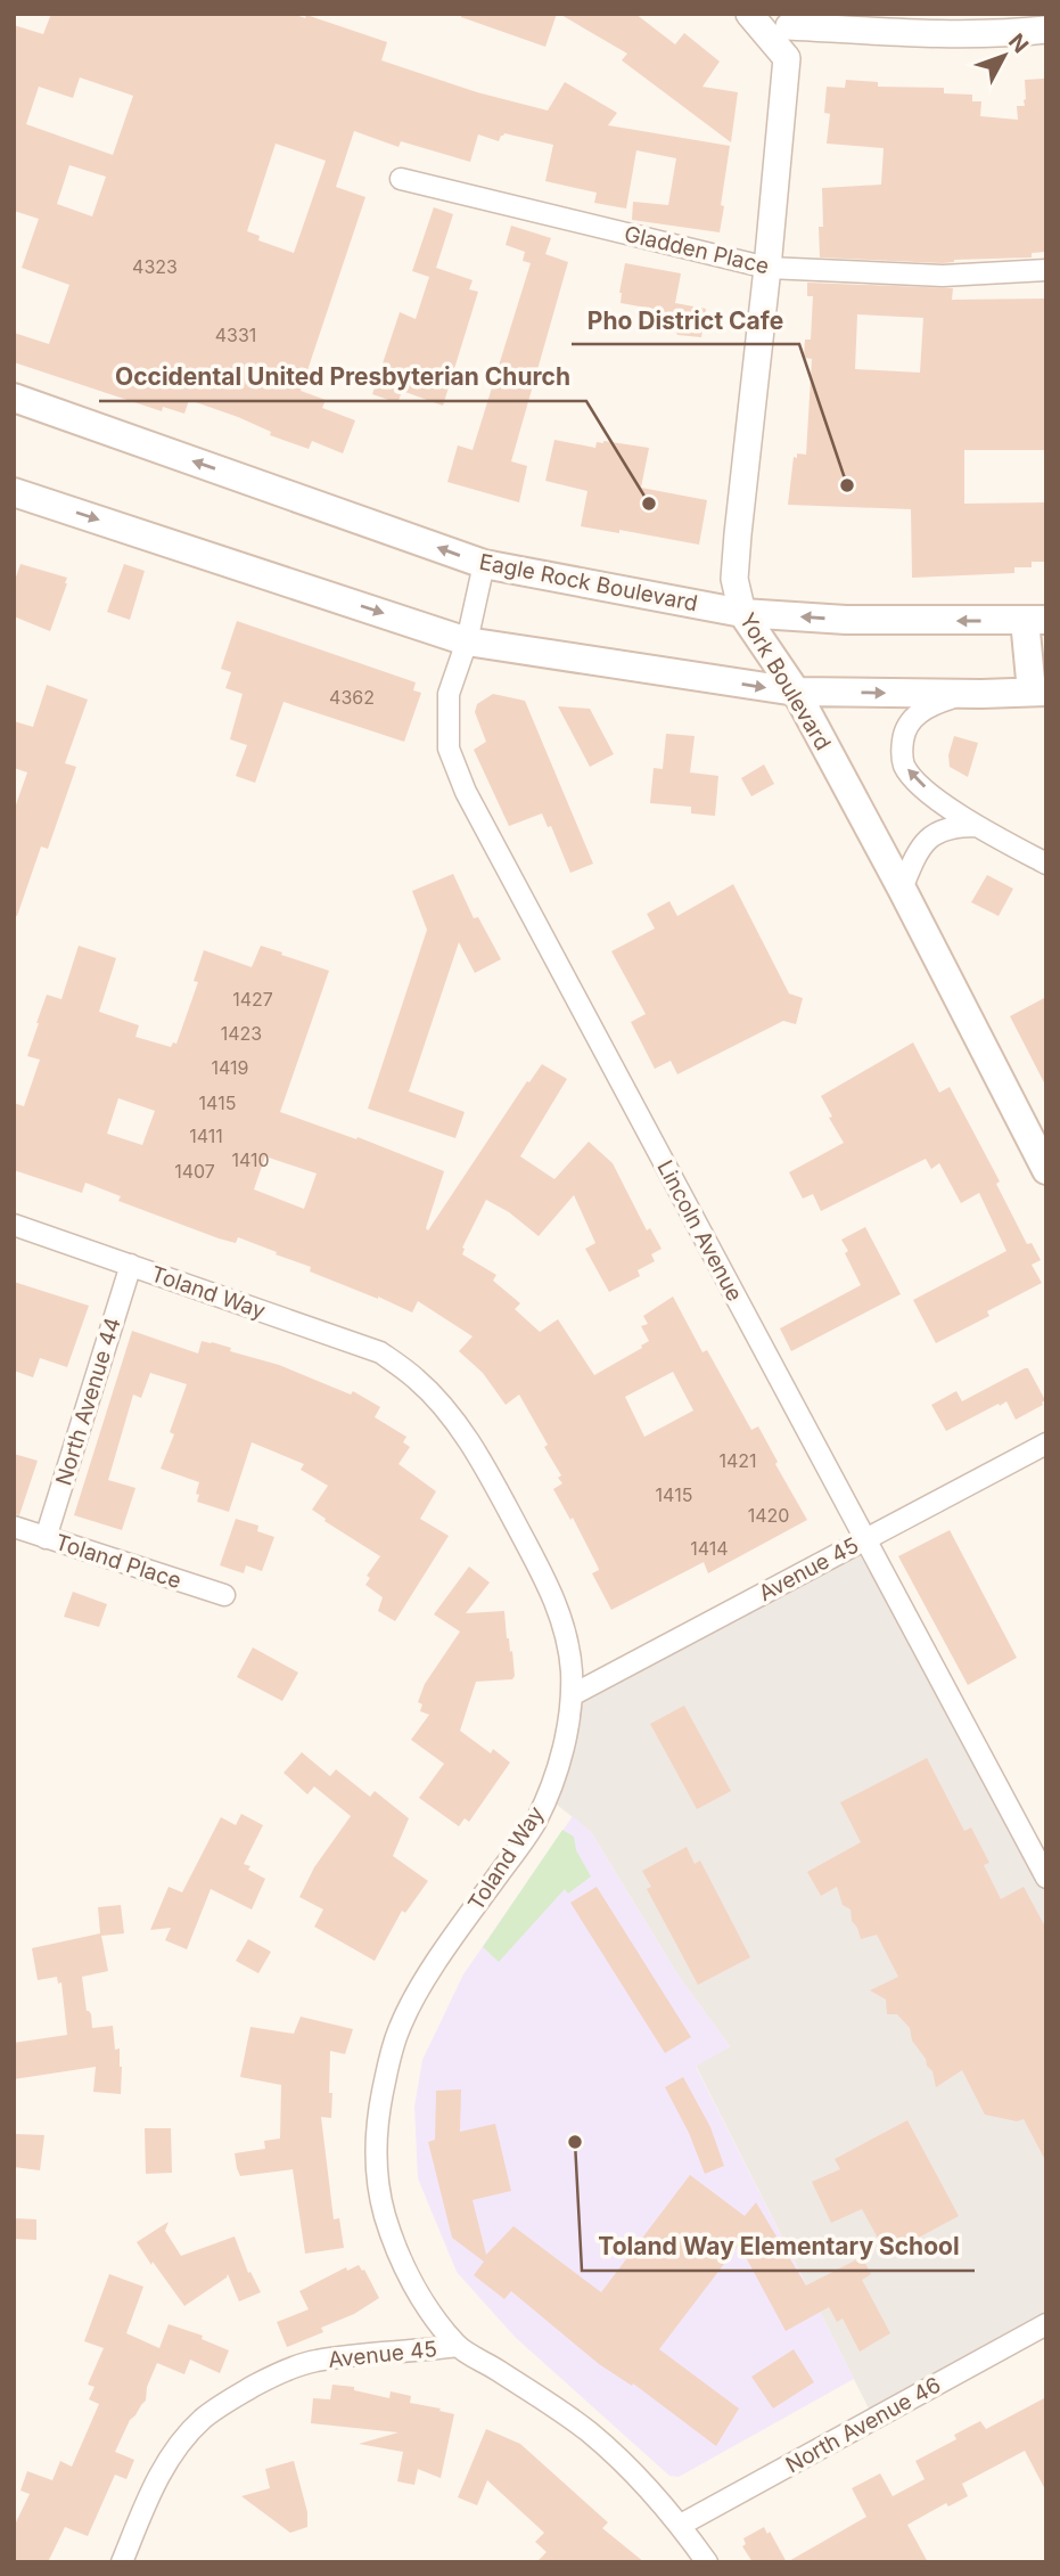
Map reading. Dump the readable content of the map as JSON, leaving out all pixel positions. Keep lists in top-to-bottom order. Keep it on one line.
{"streets":{"main road":["Eagle Rock Boulevard","York Boulevard"],"street":["Gladden Place","Lincoln Avenue","Toland Way","North Avenue 44","Toland Place","Avenue 45","North Avenue 46"]},"crossings":[["Gladden Place","York Boulevard"],["Eagle Rock Boulevard","York Boulevard"],["Eagle Rock Boulevard","Lincoln Avenue"],["Lincoln Avenue","Avenue 45"],["Toland Way","North Avenue 44"],["Toland Way","Avenue 45"],["Toland Way","North Avenue 46"],["North Avenue 44","Toland Place"]],"places":["Pho District Cafe","Occidental United Presbyterian Church","Toland Way Elementary School"],"house_numbers":["4323","4331","4362","1427","1423","1419","1415","1411","1410","1407","1421","1415","1420","1414"],"north":"top right"}
